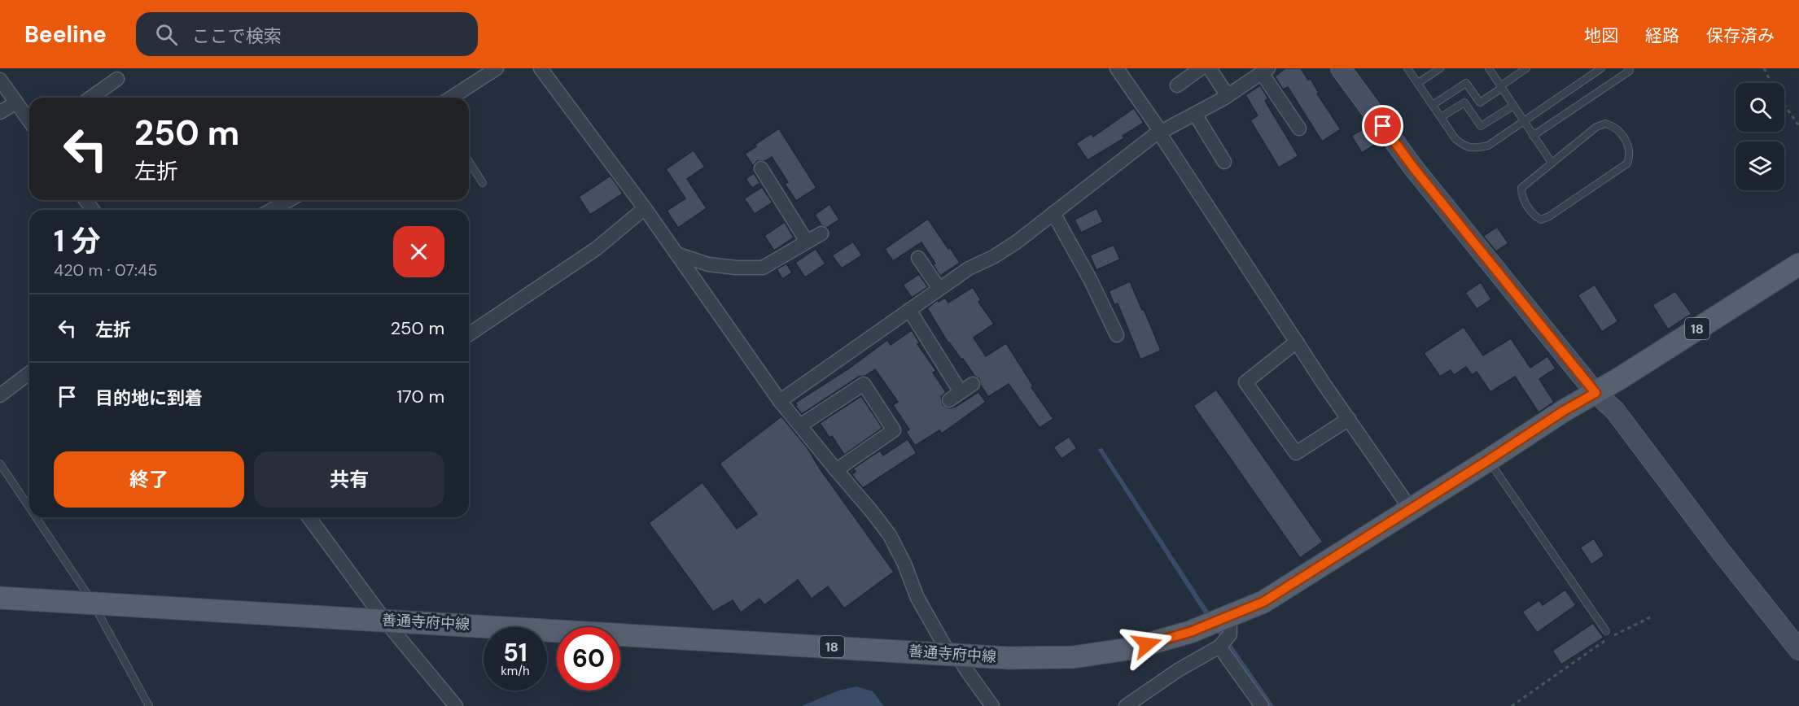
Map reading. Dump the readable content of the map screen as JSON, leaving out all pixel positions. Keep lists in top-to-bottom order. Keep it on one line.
{"streets":{"main road":["18","善通寺府中線"]},"page":{"header":"Beeline","search":"ここで検索","nav":["地図","経路","保存済み"],"turn":["250 m","左折"],"heading":["1 分","420 m · 07:45"],"list":[{"name":"左折","value":"250 m"},{"name":"目的地に到着","value":"170 m"}],"buttons":["終了","共有"],"speed":"51 km/h","limit":"60"}}
